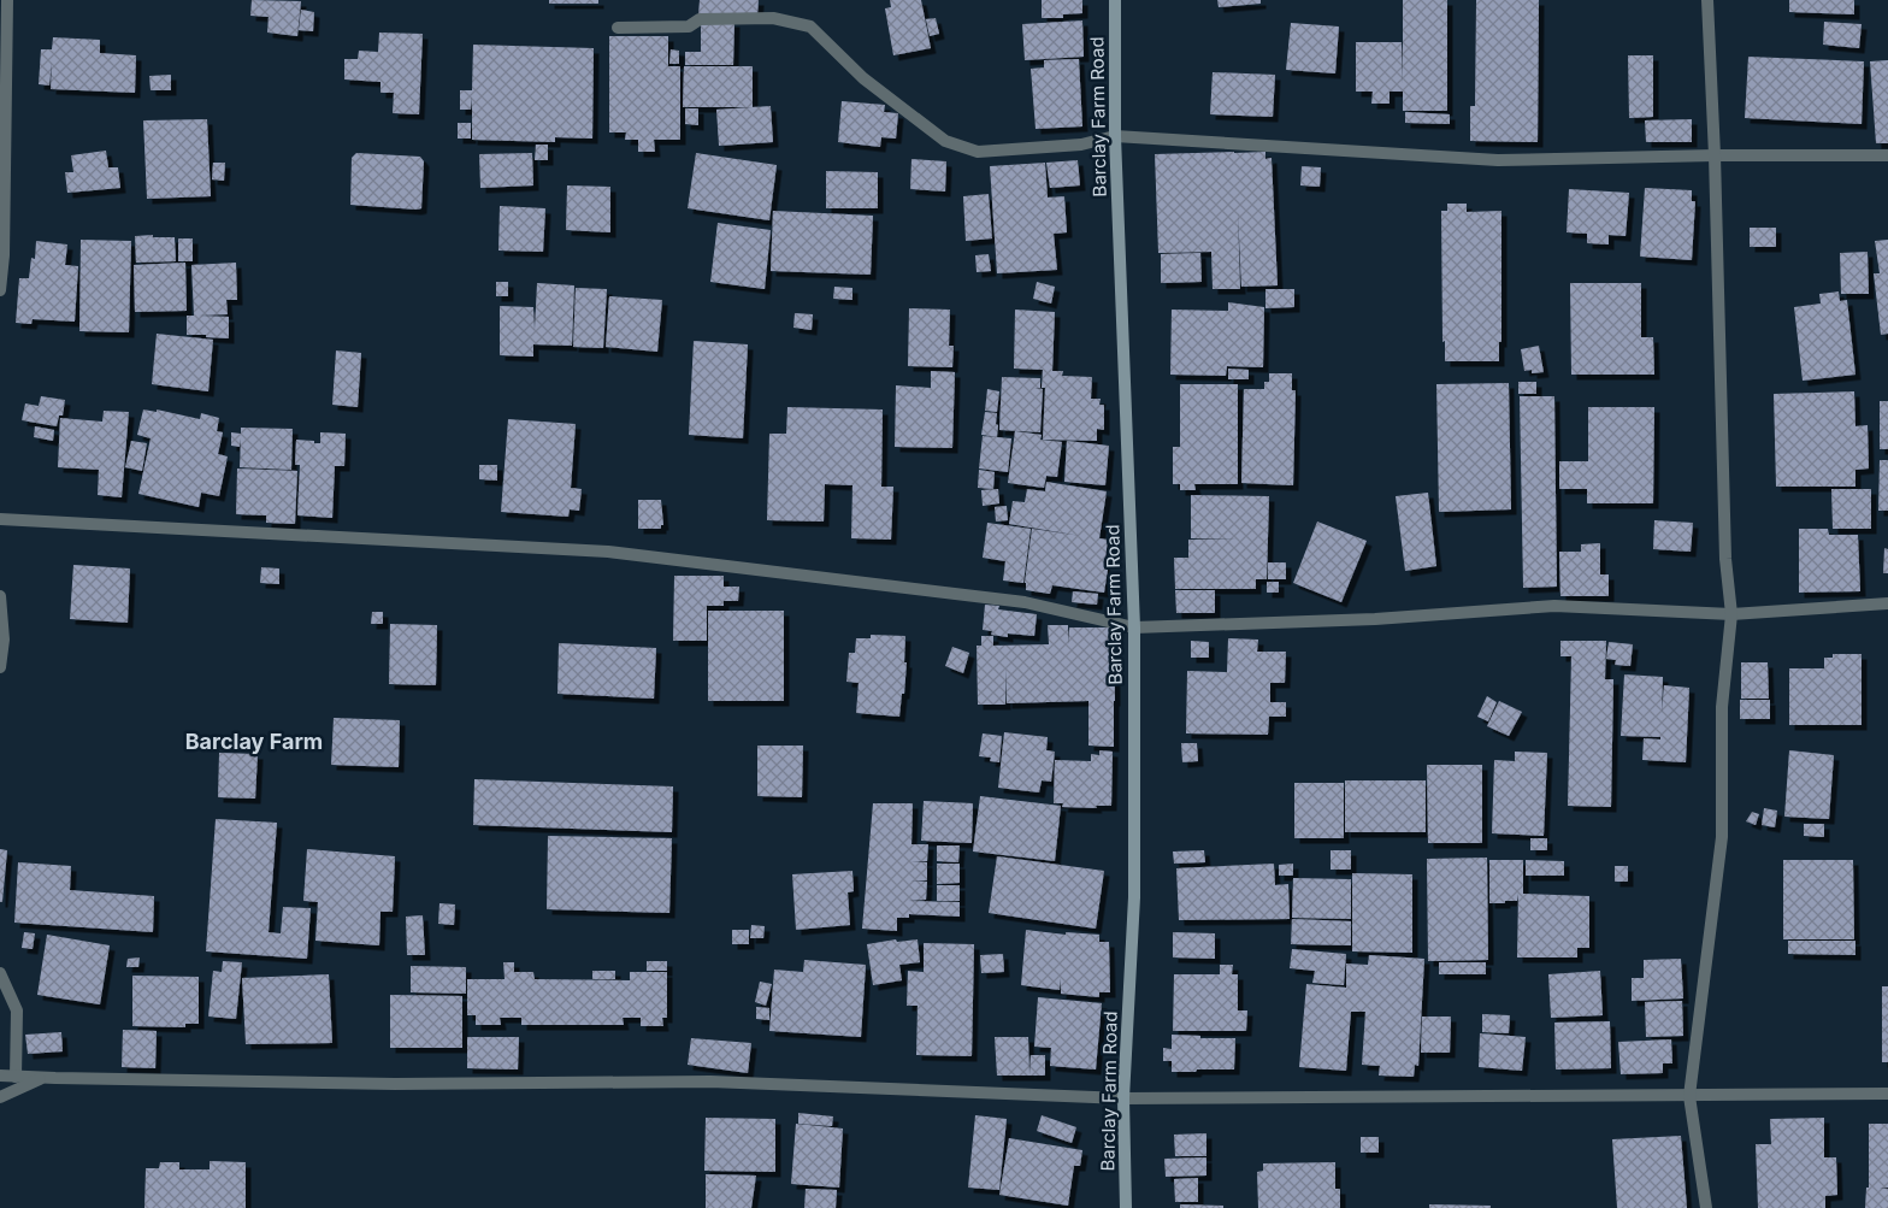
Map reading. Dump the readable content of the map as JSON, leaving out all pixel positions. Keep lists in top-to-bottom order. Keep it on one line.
{"streets":{"street":["Barclay Farm Road"]},"districts":["Barclay Farm"]}
